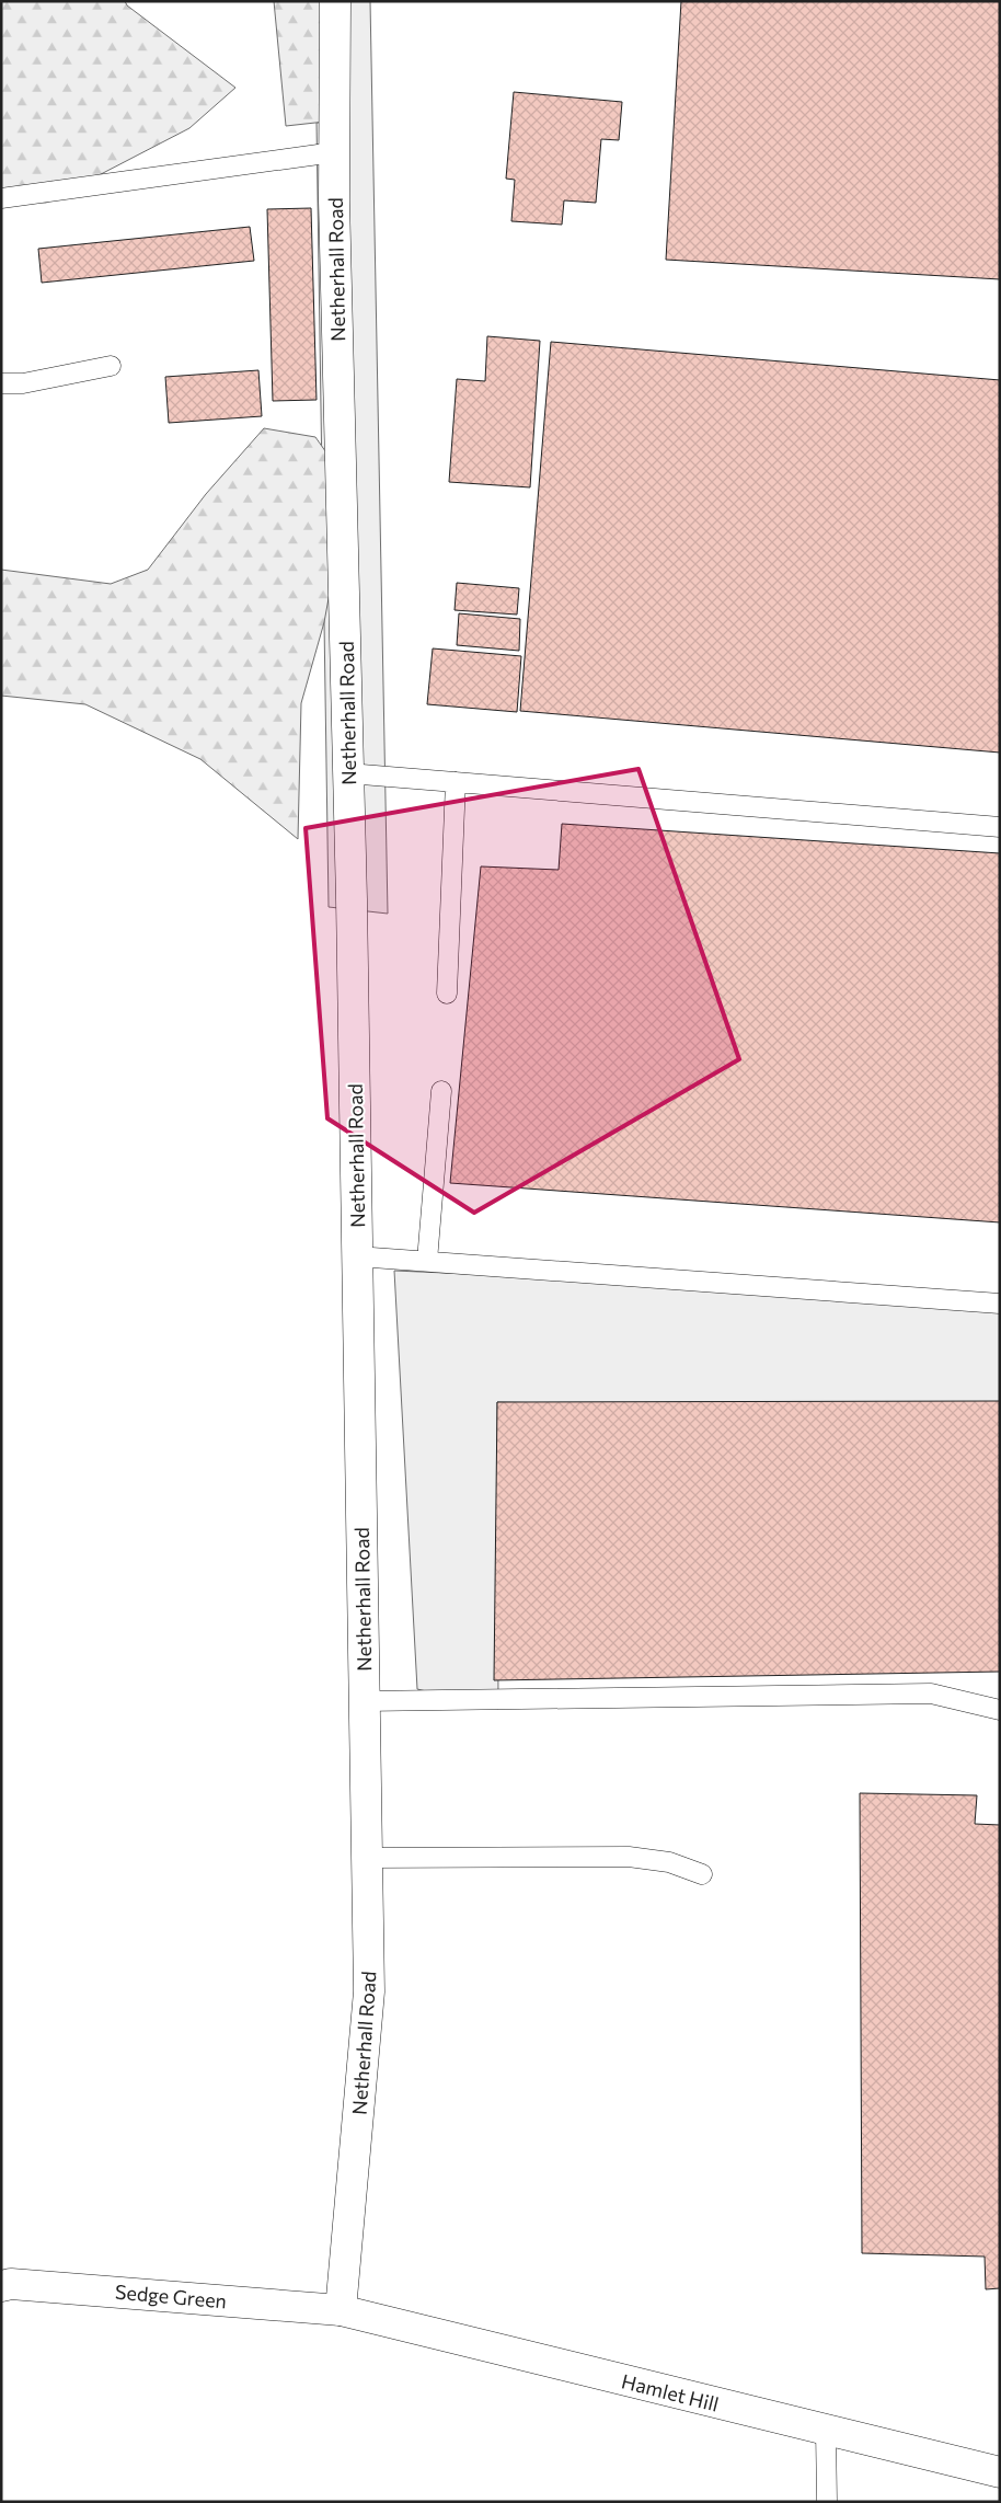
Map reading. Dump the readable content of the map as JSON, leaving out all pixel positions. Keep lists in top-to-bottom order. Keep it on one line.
{"streets":{"street":["Netherhall Road","Sedge Green","Hamlet Hill"]},"crossings":[["Netherhall Road","Sedge Green"],["Netherhall Road","Hamlet Hill"],["Sedge Green","Hamlet Hill"]]}
